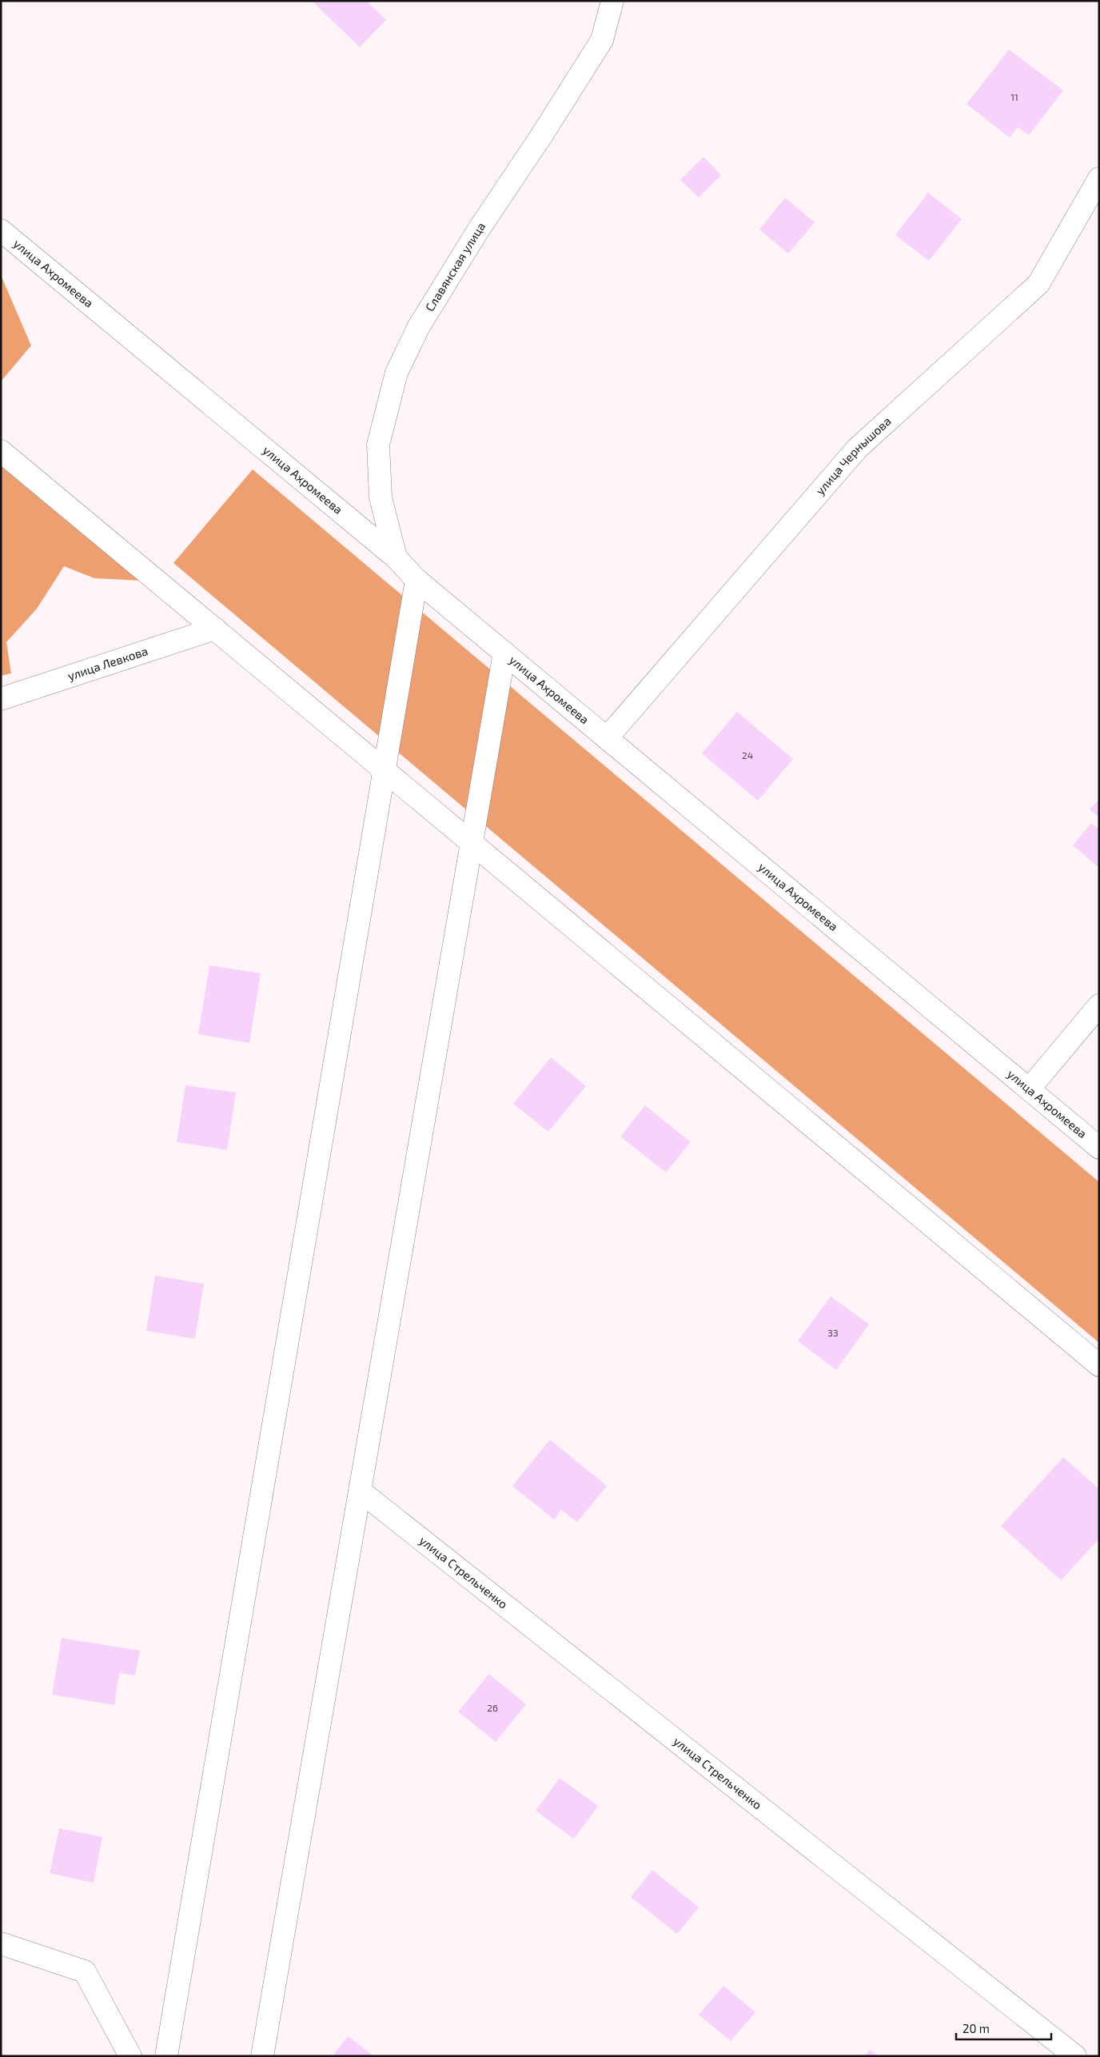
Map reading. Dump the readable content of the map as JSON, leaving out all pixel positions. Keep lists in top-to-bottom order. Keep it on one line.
{"streets":{"street":["Славянская улица","улица Ахромеева","улица Чернышова","улица Левкова","улица Стрельченко"]},"crossings":[["Славянская улица","улица Ахромеева"],["улица Ахромеева","улица Чернышова"]],"house_numbers":["11","24","33","26"],"scale_bar":"20 m"}
